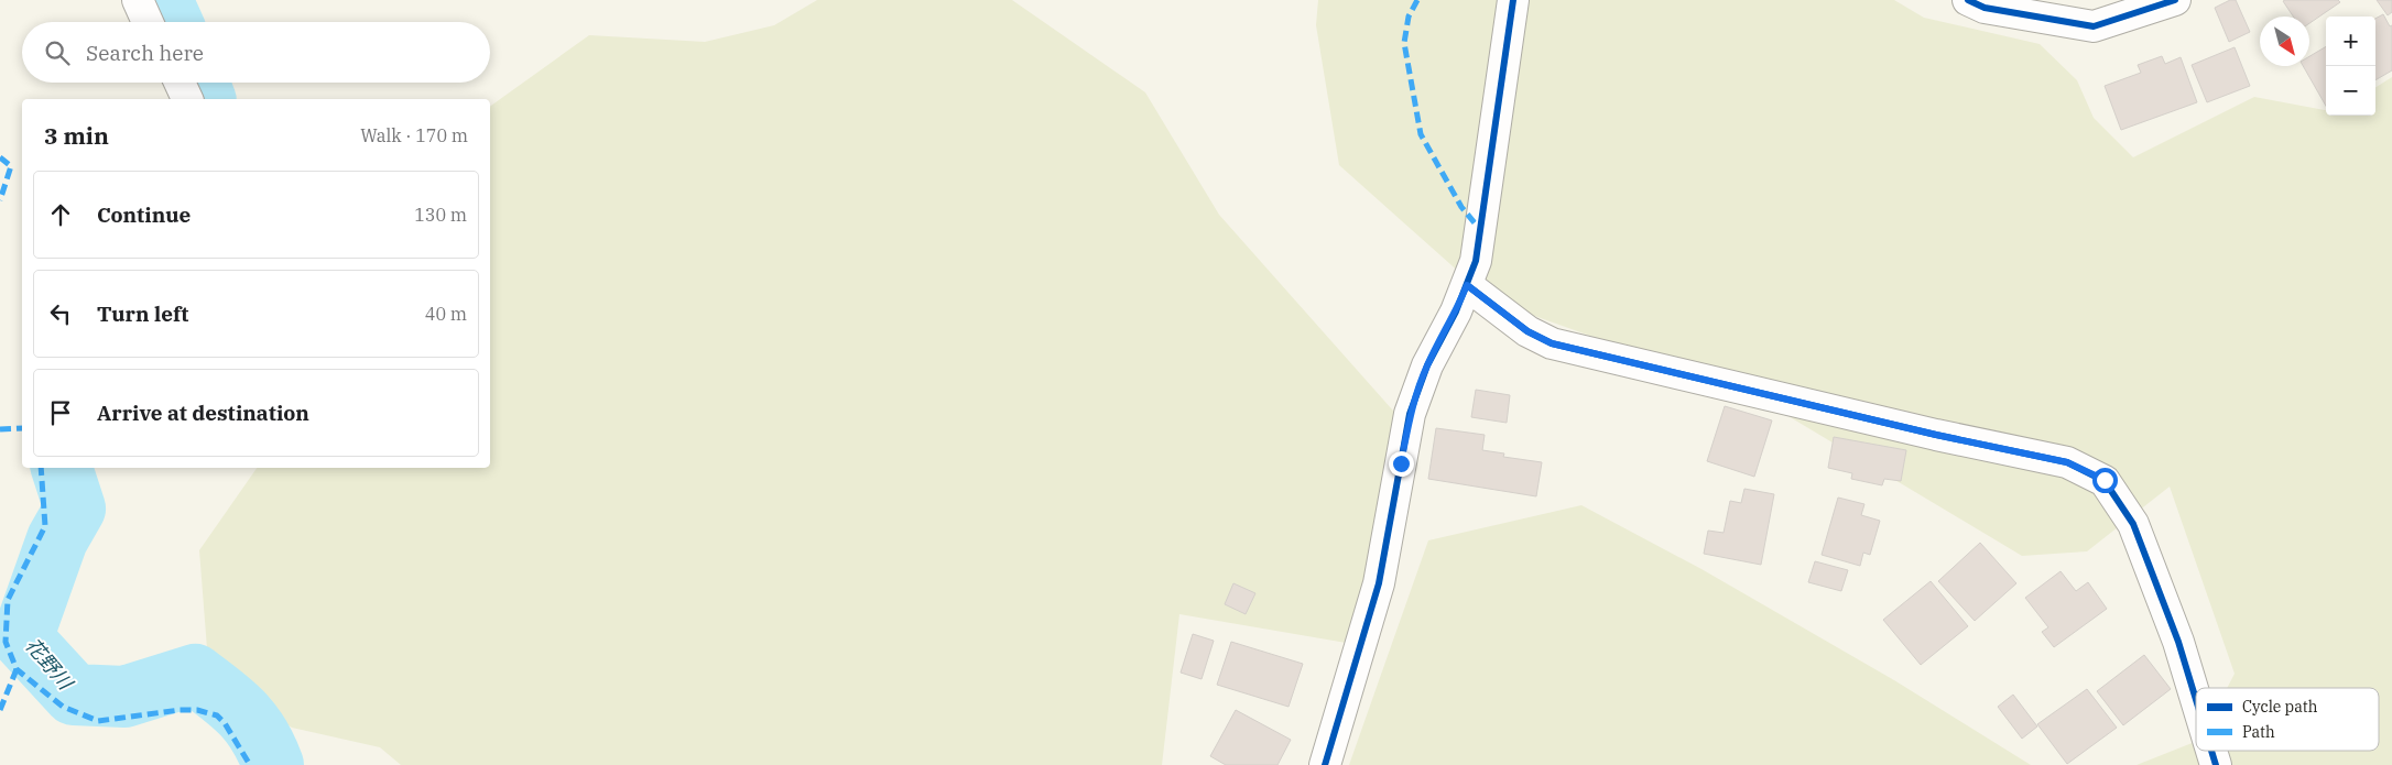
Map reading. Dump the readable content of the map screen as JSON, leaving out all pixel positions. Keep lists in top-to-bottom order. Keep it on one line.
{"water":["花野川"],"legend":["Cycle path","Path"],"north":"bottom right","page":{"map_buttons":["+","−"],"search":"Search here","heading":["3 min","Walk · 170 m"],"list":[["Continue","130 m"],["Turn left","40 m"],"Arrive at destination"]}}
